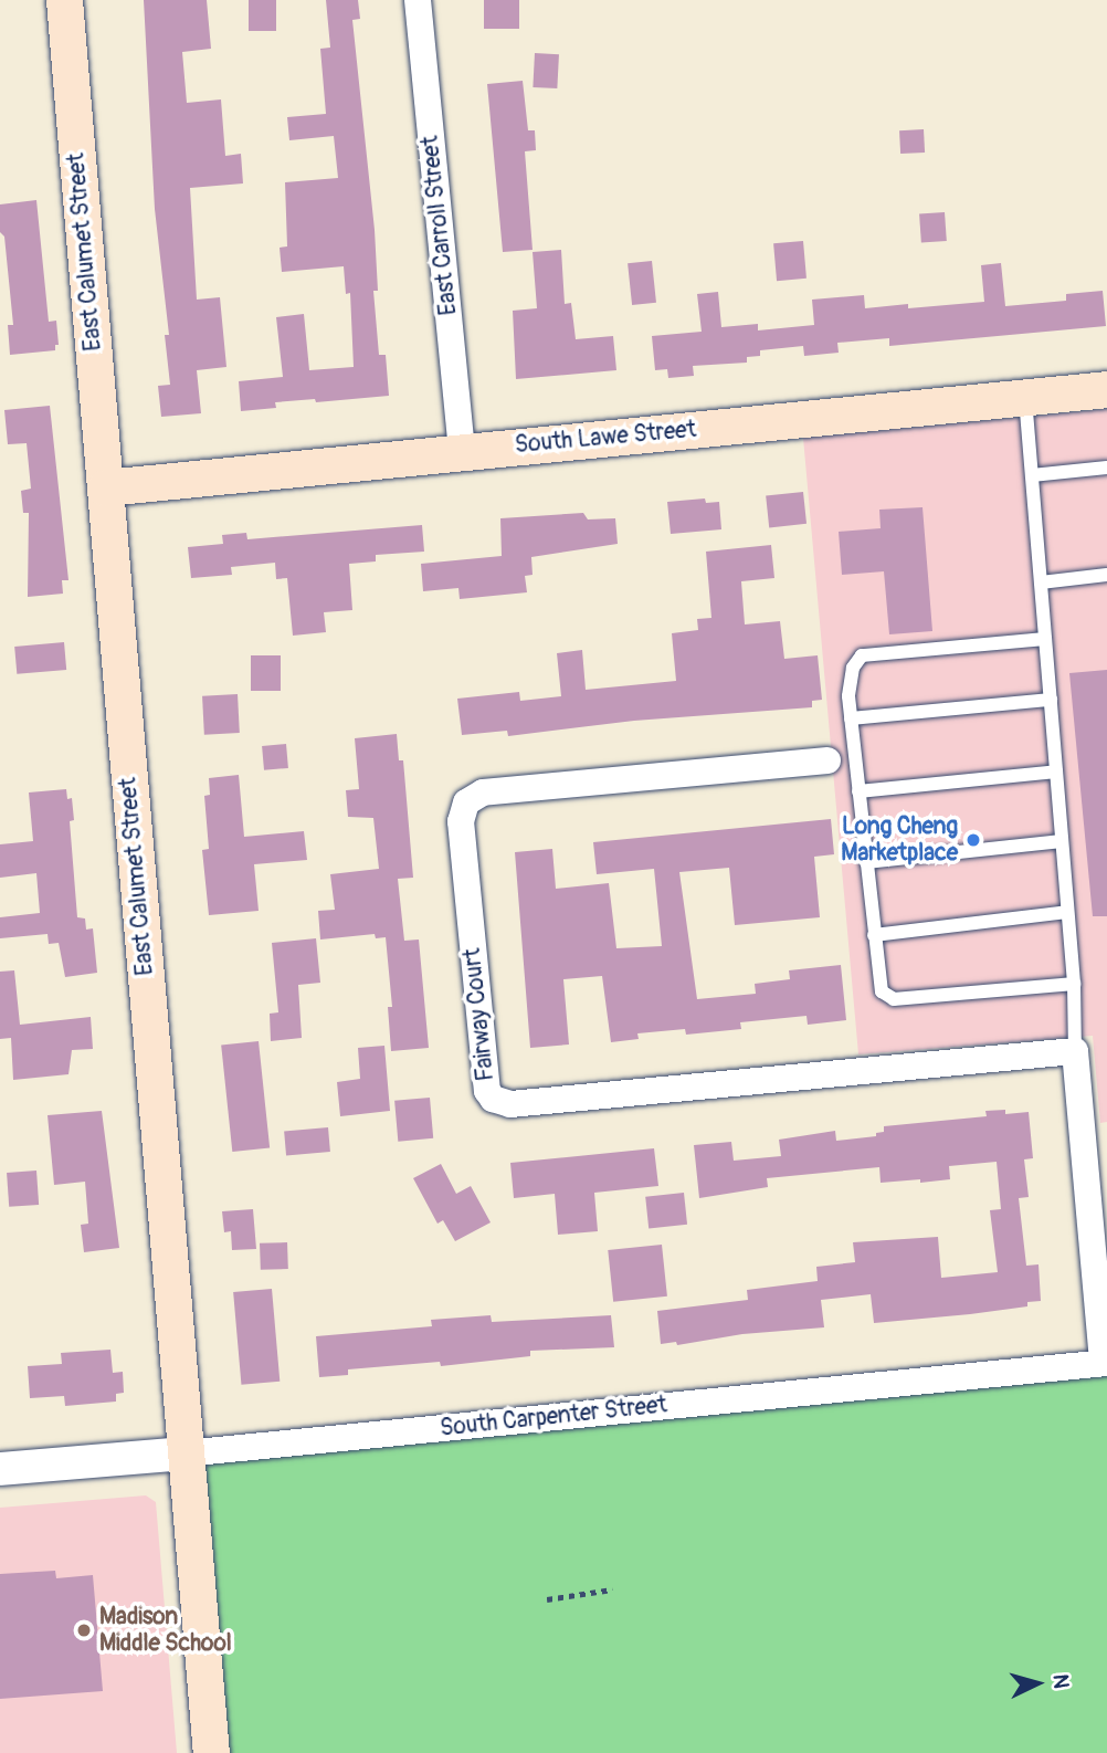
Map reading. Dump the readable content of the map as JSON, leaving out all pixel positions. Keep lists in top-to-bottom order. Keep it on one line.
{"streets":{"main road":["East Calumet Street","South Lawe Street"],"street":["East Carroll Street","Fairway Court","South Carpenter Street"]},"crossings":[["East Carroll Street","South Lawe Street"],["East Calumet Street","South Lawe Street"],["East Calumet Street","South Carpenter Street"]],"places":["Long Cheng Marketplace","Madison Middle School"],"north":"right"}
